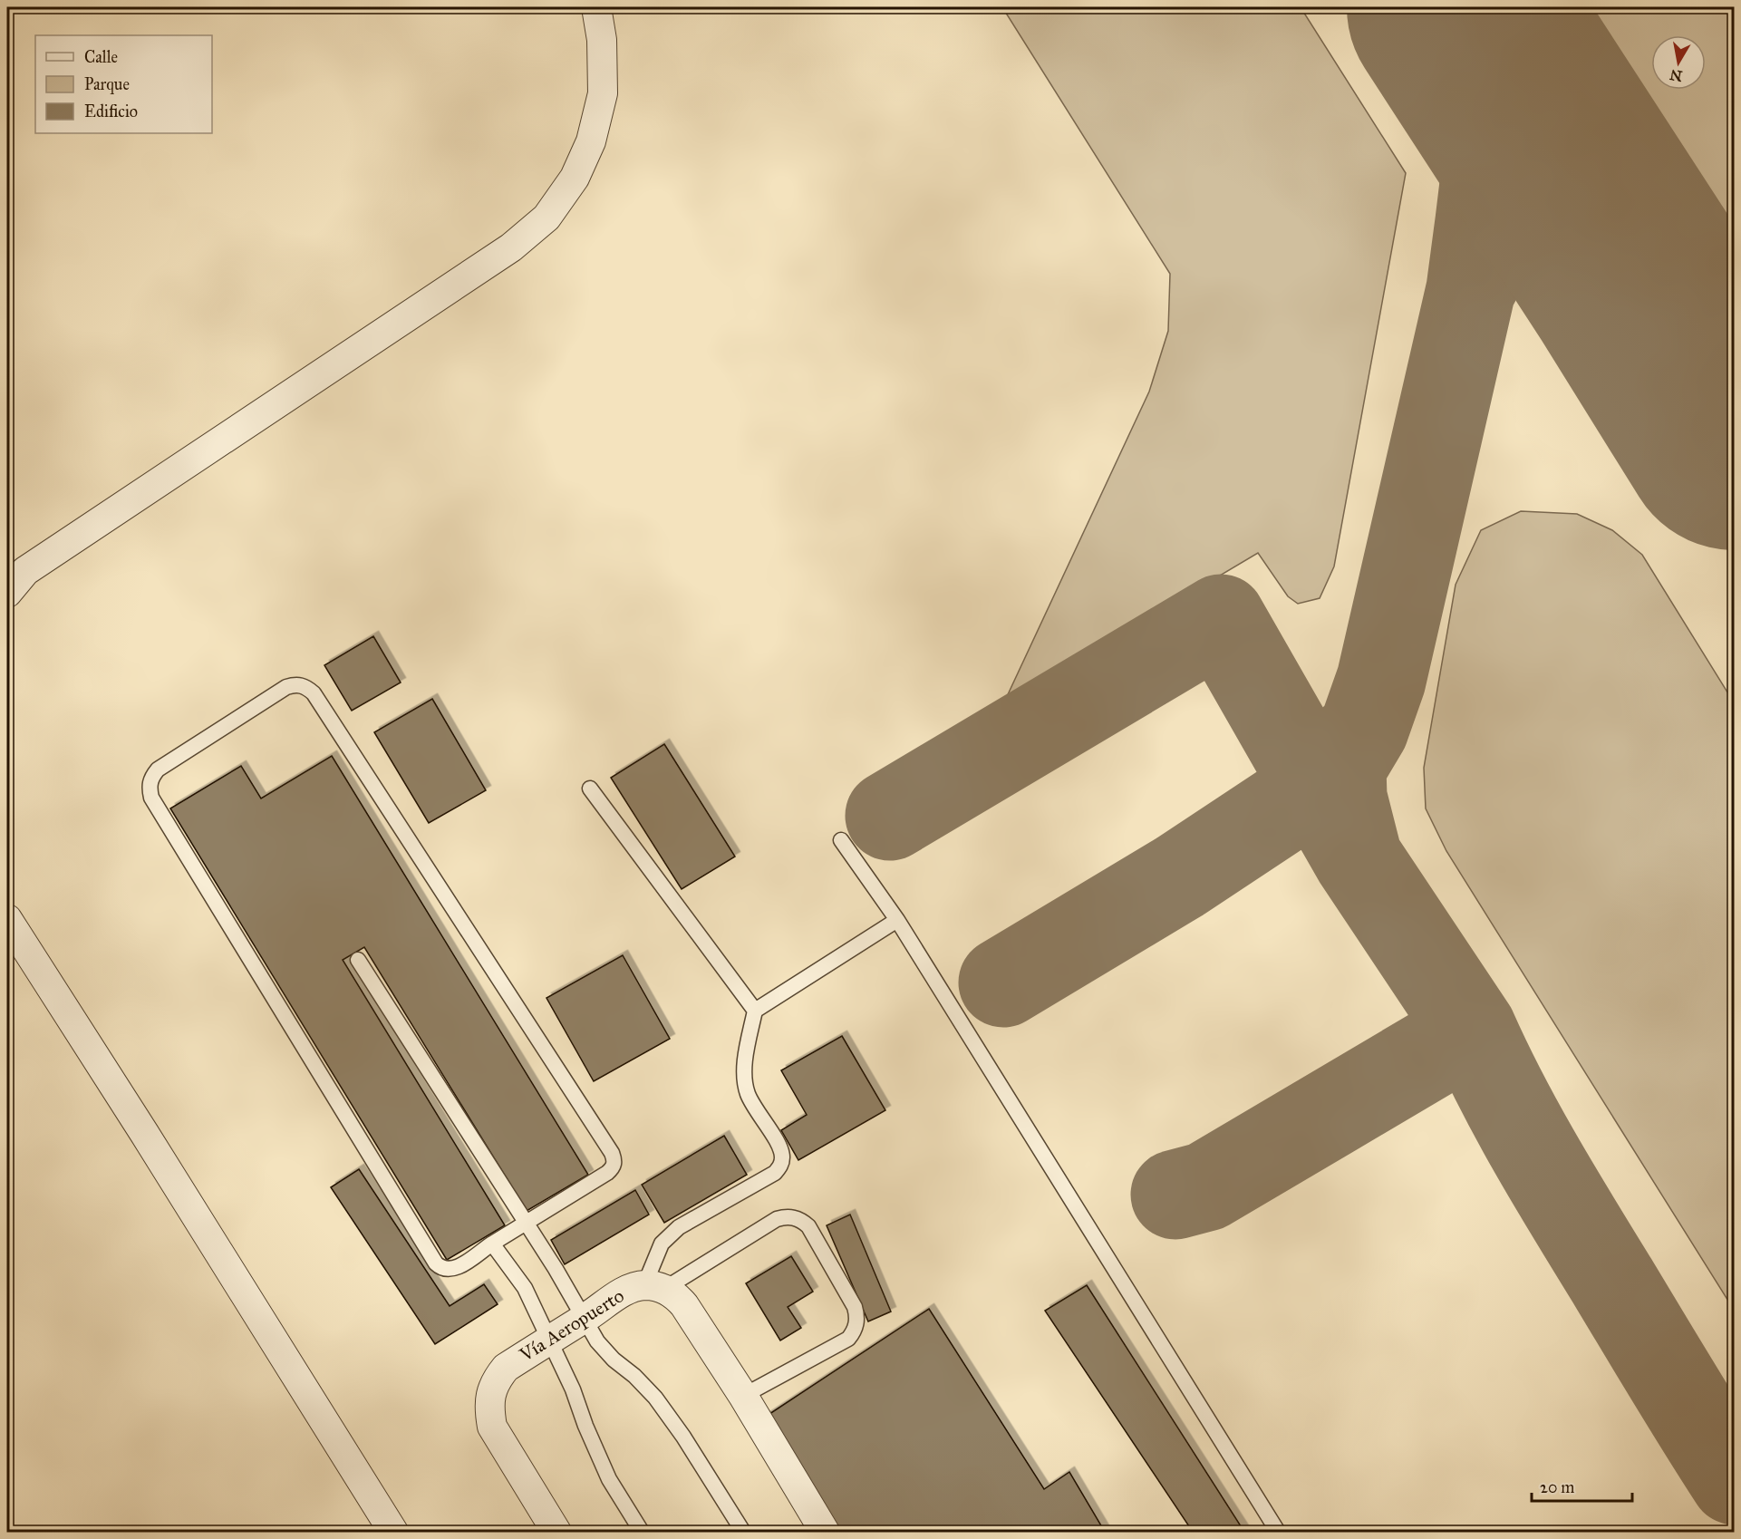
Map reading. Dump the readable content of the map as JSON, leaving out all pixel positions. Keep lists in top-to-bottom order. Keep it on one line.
{"streets":{"street":["Vía Aeropuerto"]},"legend":["Calle","Parque","Edificio"],"scale_bar":"20 m","north":"bottom"}
